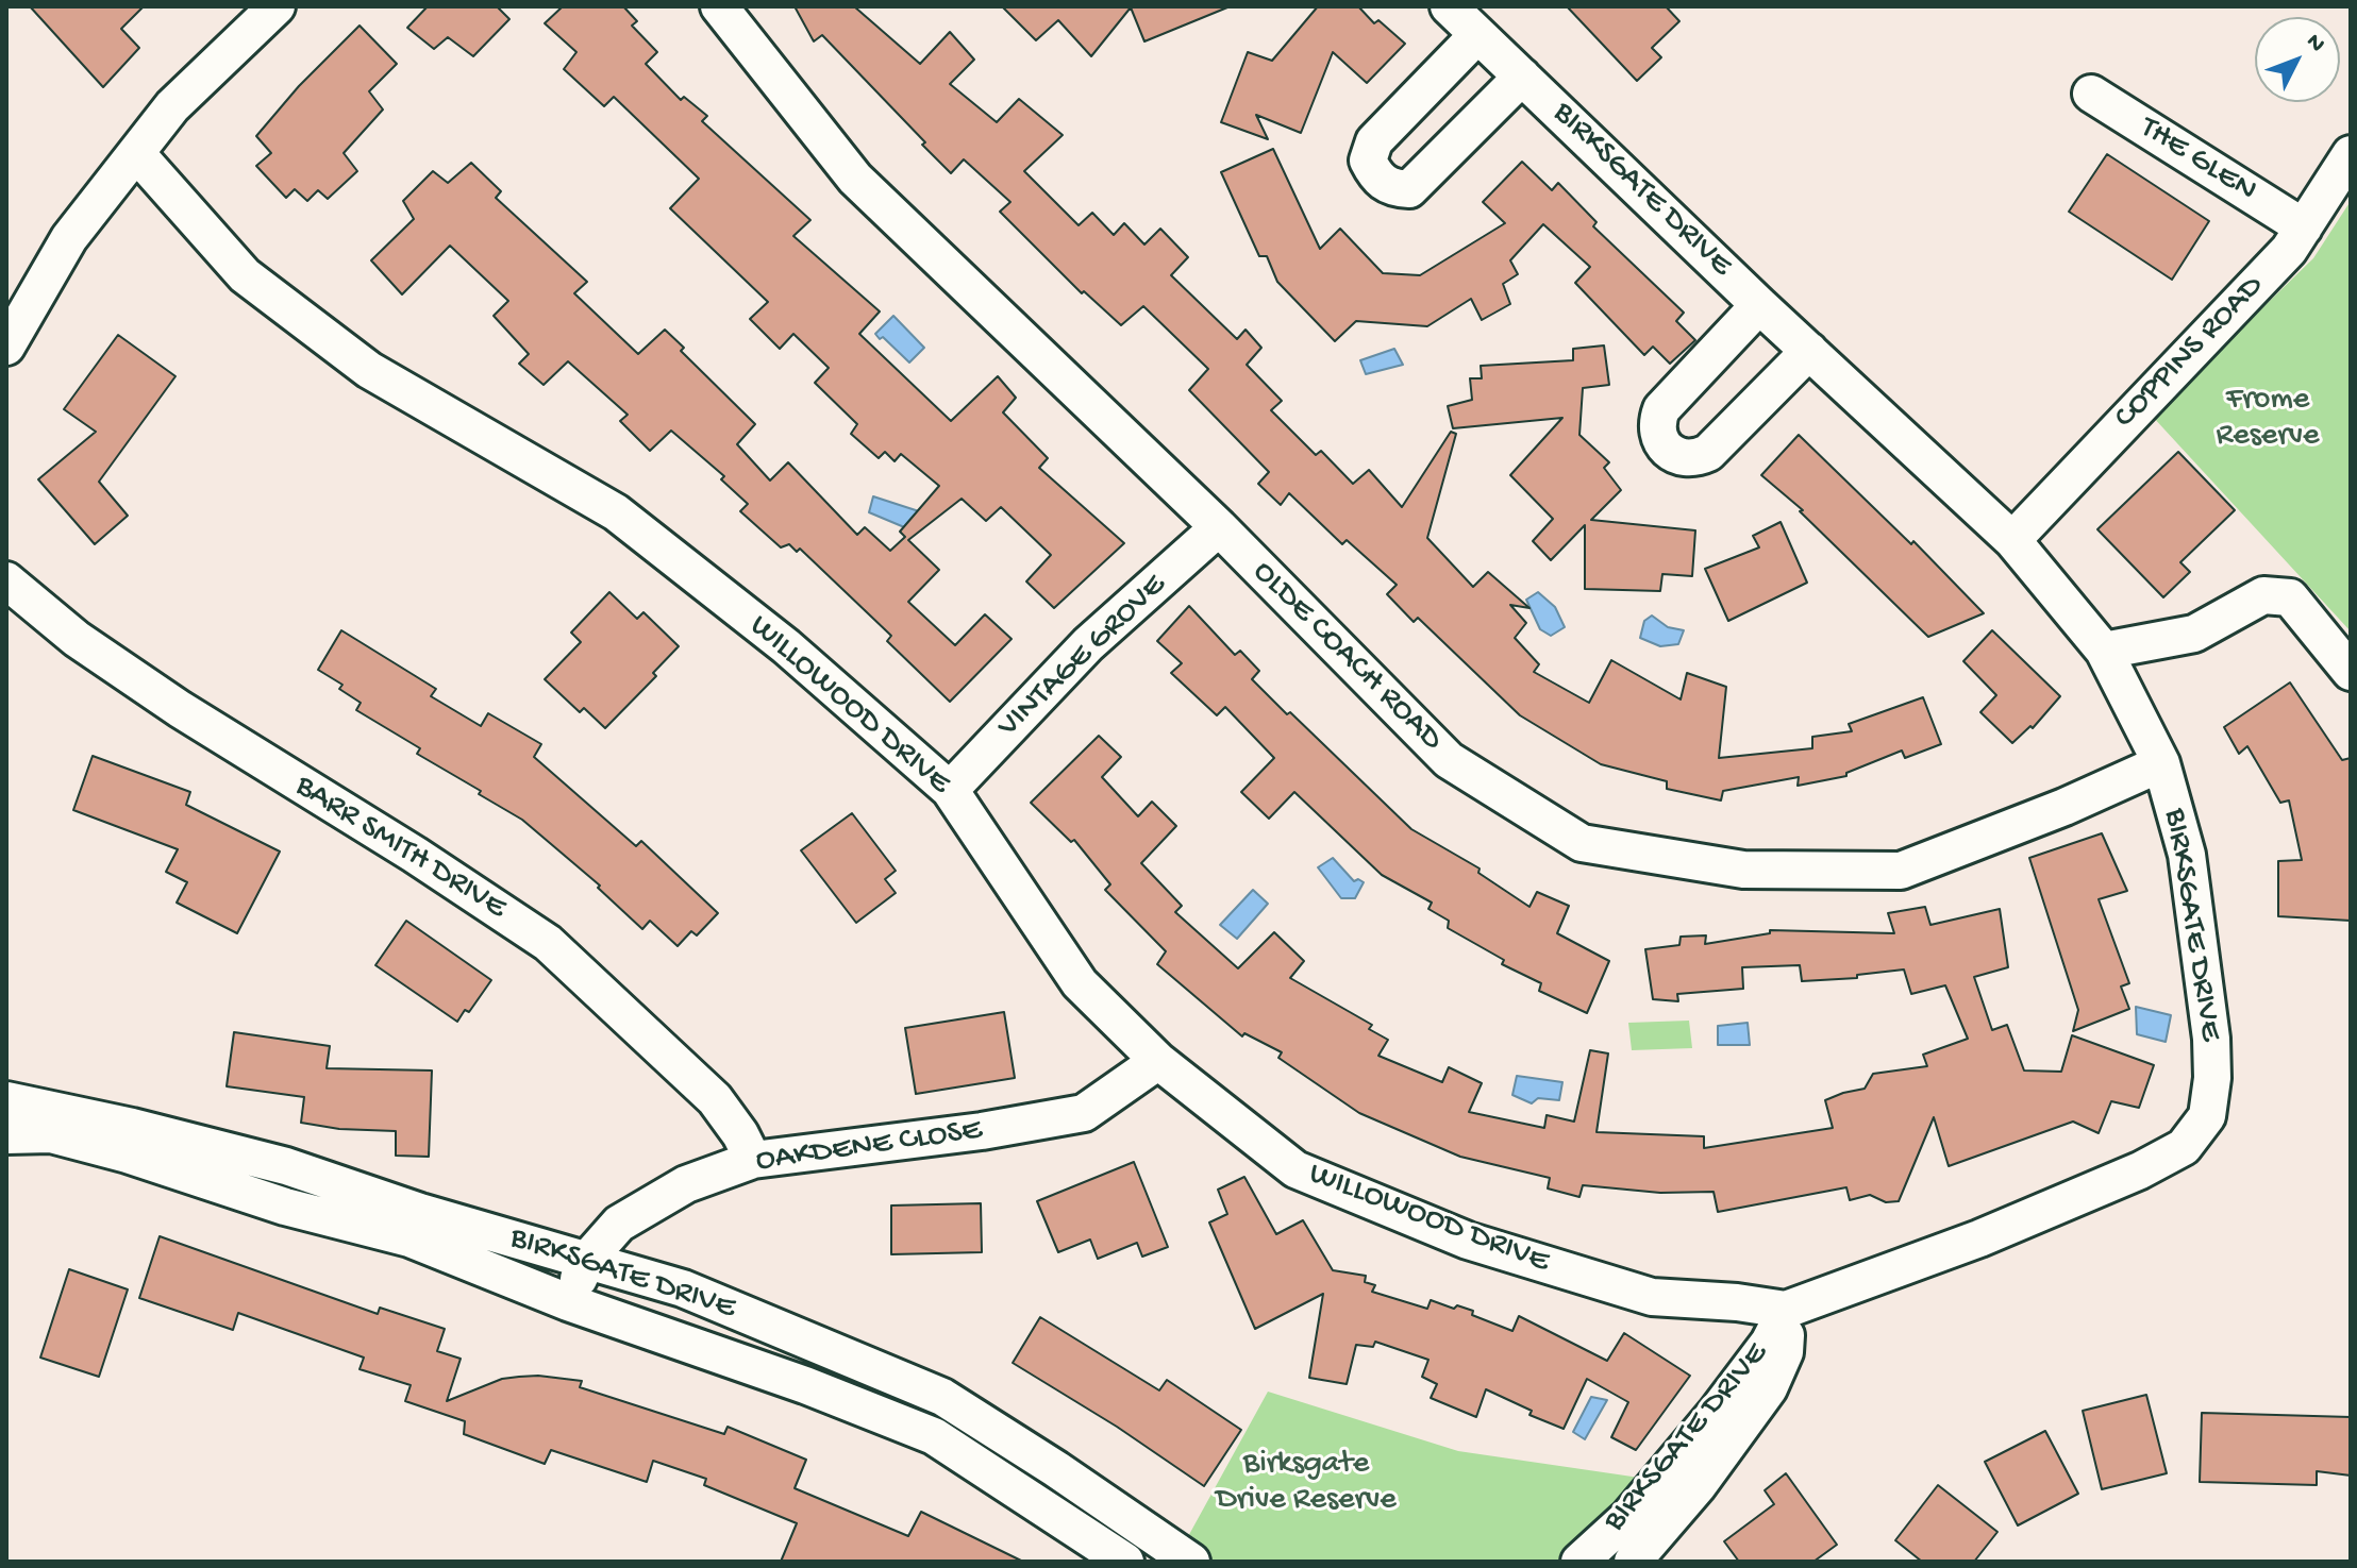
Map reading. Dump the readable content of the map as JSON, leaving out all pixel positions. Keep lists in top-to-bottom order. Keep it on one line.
{"streets":{"street":["THE GLEN","BIRKSGATE DRIVE","COPPINS ROAD","VINTAGE GROVE","OLDE COACH ROAD","WILLOWOOD DRIVE","BARR SMITH DRIVE","OAKDENE CLOSE"]},"crossings":[["THE GLEN","COPPINS ROAD"],["BIRKSGATE DRIVE","COPPINS ROAD"],["BIRKSGATE DRIVE","OLDE COACH ROAD"],["BIRKSGATE DRIVE","WILLOWOOD DRIVE"],["BIRKSGATE DRIVE","OAKDENE CLOSE"],["VINTAGE GROVE","OLDE COACH ROAD"],["VINTAGE GROVE","WILLOWOOD DRIVE"],["WILLOWOOD DRIVE","OAKDENE CLOSE"],["BARR SMITH DRIVE","OAKDENE CLOSE"]],"parks":["Frome Reserve","Birksgate Drive Reserve"],"north":"top right"}
